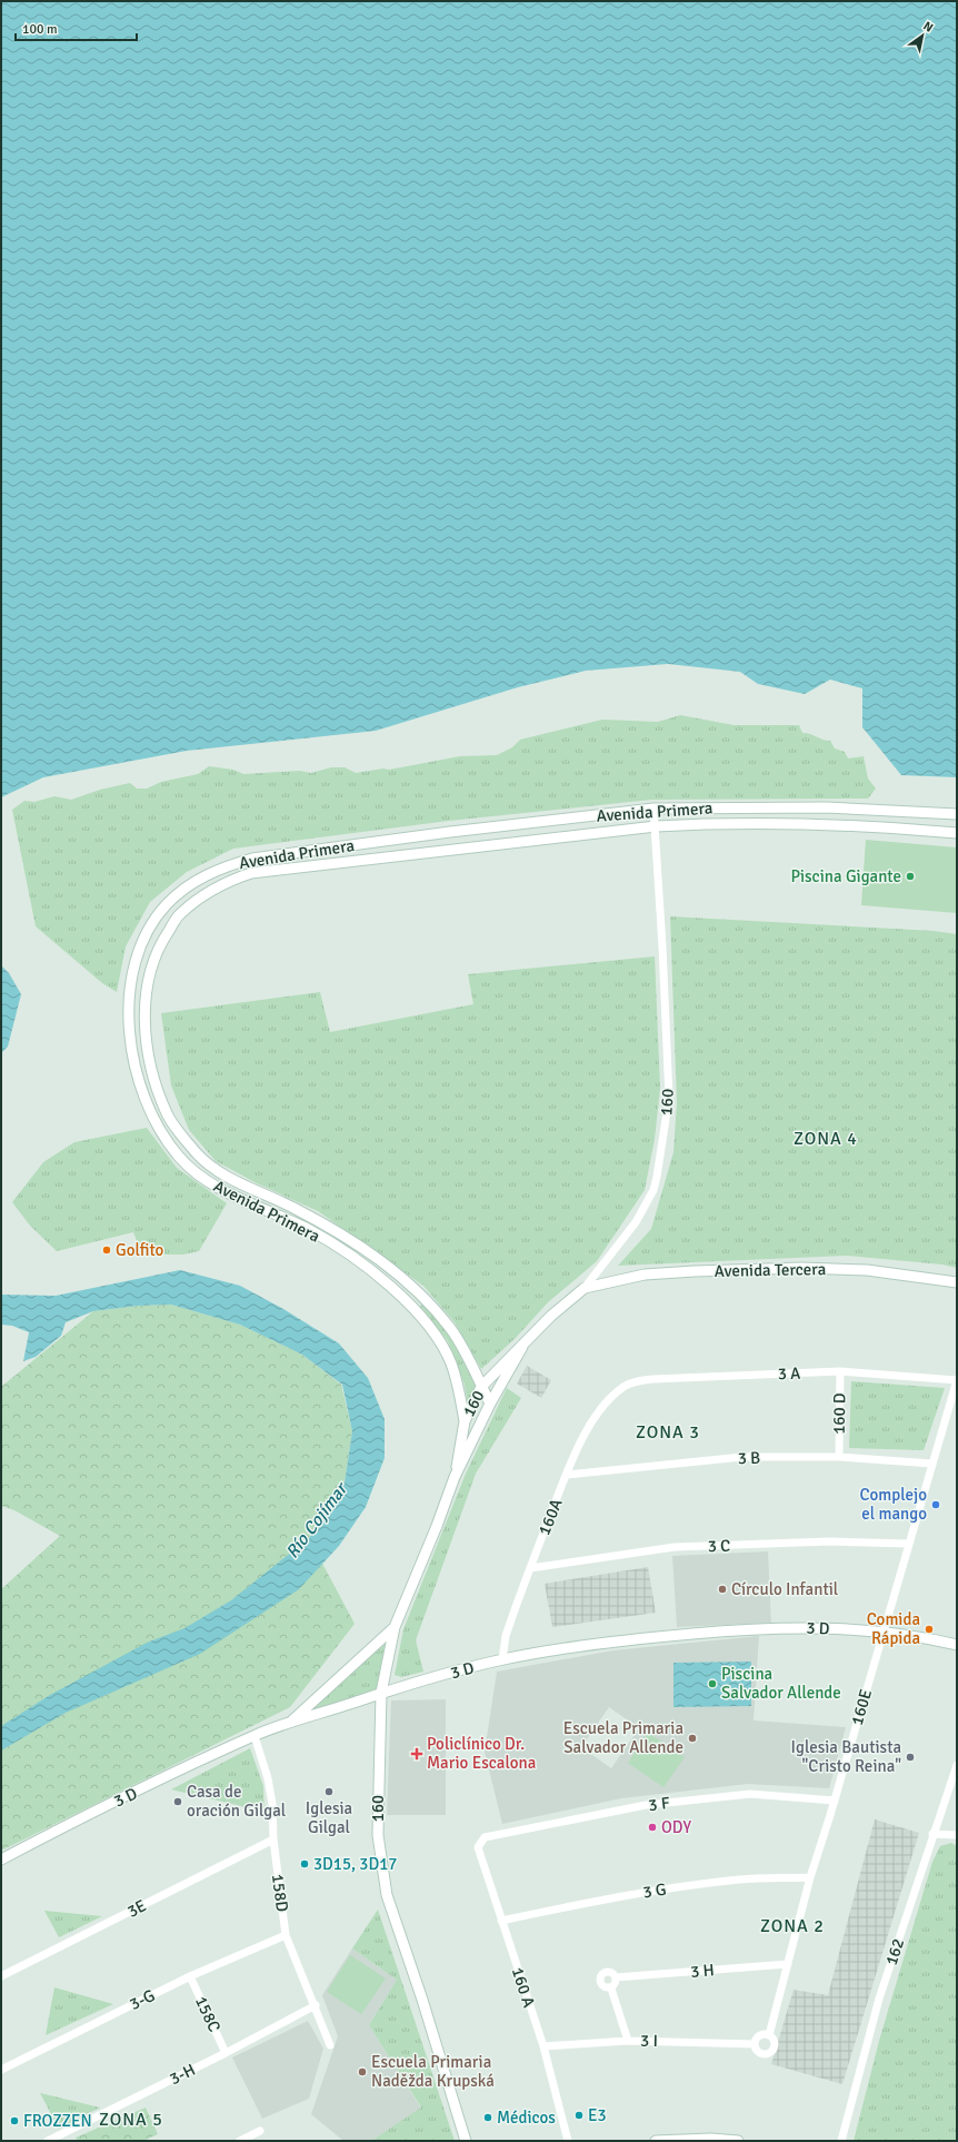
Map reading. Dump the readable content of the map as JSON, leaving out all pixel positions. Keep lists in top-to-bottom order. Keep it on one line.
{"streets":{"street":["Avenida Primera","160","Avenida Tercera","3 A","160 D","3 B","160A","3 C","3 D","160E","3 F","3 G","158D","3E","162","3 H","160 A","3-G","158C","3 I","3-H"]},"crossings":[["Avenida Primera","160"],["160","Avenida Tercera"],["160","3 D"],["3 A","160 D"],["3 A","160A"],["3 A","160E"],["160 D","3 B"],["3 B","160A"],["3 B","160E"],["160A","3 C"],["160A","3 D"],["3 C","160E"],["3 D","160E"],["3 D","158D"],["160E","3 F"],["160E","3 G"],["160E","3 H"],["160E","3 I"],["3 F","160 A"],["3 G","160 A"],["158D","3E"],["158D","3-G"],["158D","3-H"],["160 A","3 I"],["3-G","158C"],["158C","3-H"]],"districts":["ZONA 4","ZONA 3","ZONA 2","ZONA 5"],"water":["Río Cojímar"],"places":{"other":["Piscina Gigante","Golfito","Complejo el mango","Círculo Infantil","Comida Rápida","Piscina Salvador Allende","Escuela Primaria Salvador Allende","Iglesia Bautista \"Cristo Reina\"","Iglesia Gilgal","Casa de oración Gilgal","ODY","3D15, 3D17","Escuela Primaria Naděžda Krupská","E3","Médicos","FROZZEN"],"health":["Policlínico Dr. Mario Escalona"]},"scale_bar":"100 m","north":"top right"}
